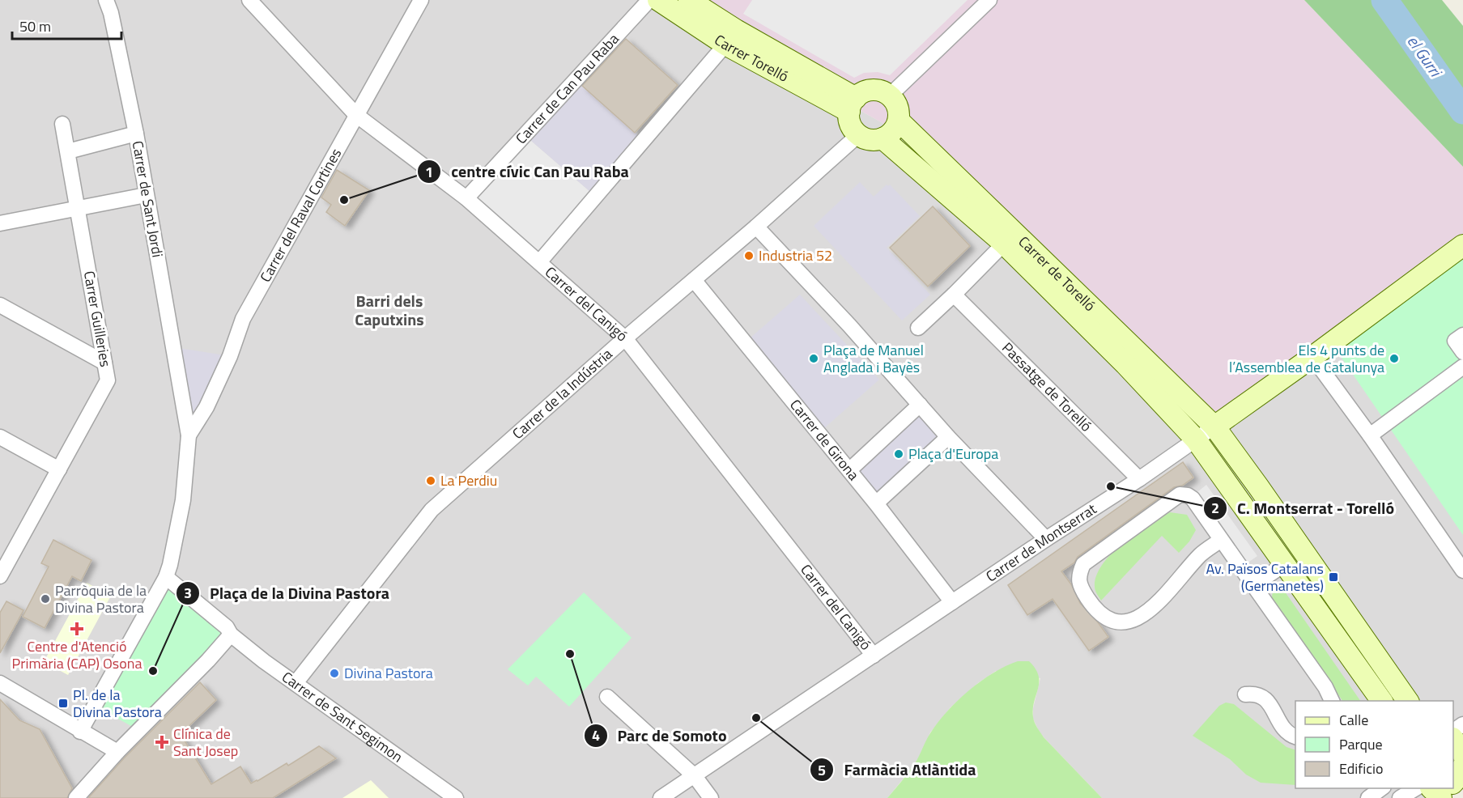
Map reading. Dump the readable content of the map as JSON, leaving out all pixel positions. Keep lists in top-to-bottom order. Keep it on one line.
{"streets":{"street":["Carrer Torelló","Carrer de Can Pau Raba","Carrer de Sant Jordi","Carrer del Raval Cortines","Carrer de Torelló","Carrer del Canigó","Carrer Guilleries","Passatge de Torelló","Carrer de la Indústria","Carrer de Girona","Carrer de Montserrat","Carrer de Sant Segimon"]},"crossings":[["Carrer Torelló","Carrer de Torelló"],["Carrer Torelló","Carrer de la Indústria"],["Carrer de Can Pau Raba","Carrer del Canigó"],["Carrer de Sant Jordi","Carrer del Raval Cortines"],["Carrer de Sant Jordi","Carrer de Sant Segimon"],["Carrer del Raval Cortines","Carrer del Canigó"],["Carrer de Torelló","Carrer de la Indústria"],["Carrer de Torelló","Carrer de Montserrat"],["Carrer del Canigó","Carrer de la Indústria"],["Carrer del Canigó","Carrer de Montserrat"],["Passatge de Torelló","Carrer de Montserrat"],["Carrer de la Indústria","Carrer de Girona"],["Carrer de la Indústria","Carrer de Sant Segimon"],["Carrer de Girona","Carrer de Montserrat"]],"districts":["Barri dels Caputxins"],"water":["el Gurri"],"places":{"other":["centre cívic Can Pau Raba","Industria 52","Plaça de Manuel Anglada i Bayès","Els 4 punts de l’Assemblea de Catalunya","Plaça d'Europa","La Perdiu","C. Montserrat - Torelló","Parròquia de la Divina Pastora","Parc de Somoto","Plaça de la Divina Pastora","Divina Pastora","Farmàcia Atlàntida"],"transit":["Av. Països Catalans (Germanetes)","Pl. de la Divina Pastora"],"health":["Centre d'Atenció Primària (CAP) Osona","Clínica de Sant Josep"]},"legend":["Calle","Parque","Edificio"],"scale_bar":"50 m"}
